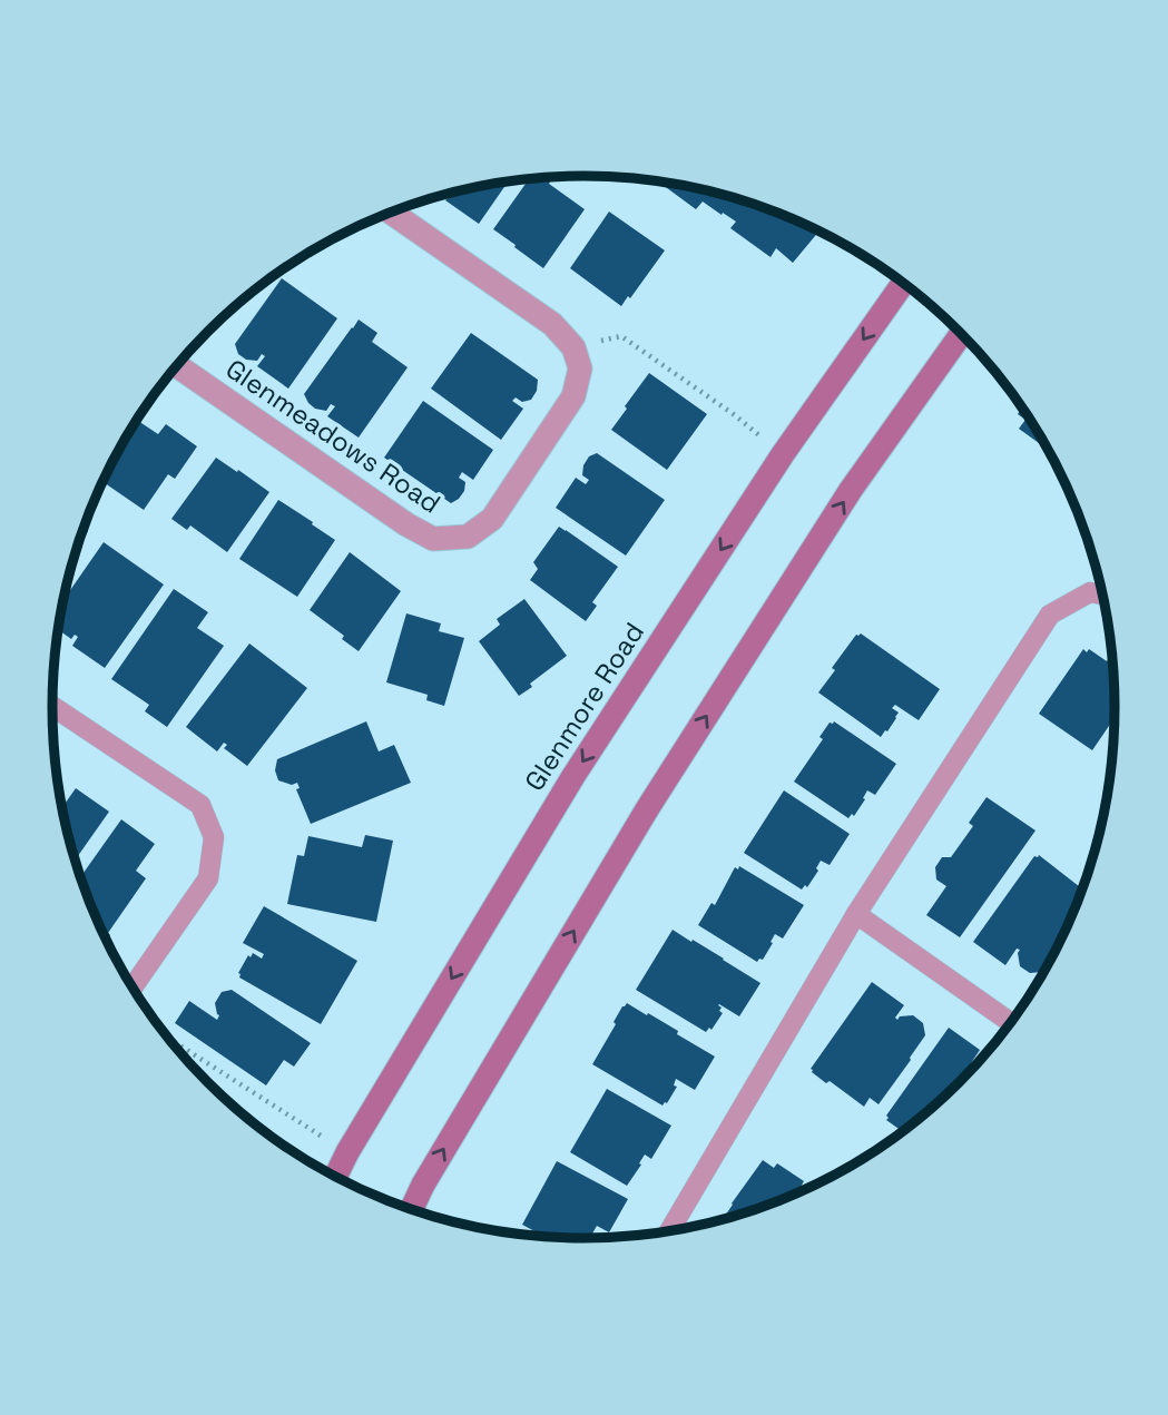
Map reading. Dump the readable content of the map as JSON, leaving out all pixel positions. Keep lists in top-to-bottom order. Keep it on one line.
{"streets":{"main road":["Glenmore Road"],"street":["Glenmeadows Road"]}}
